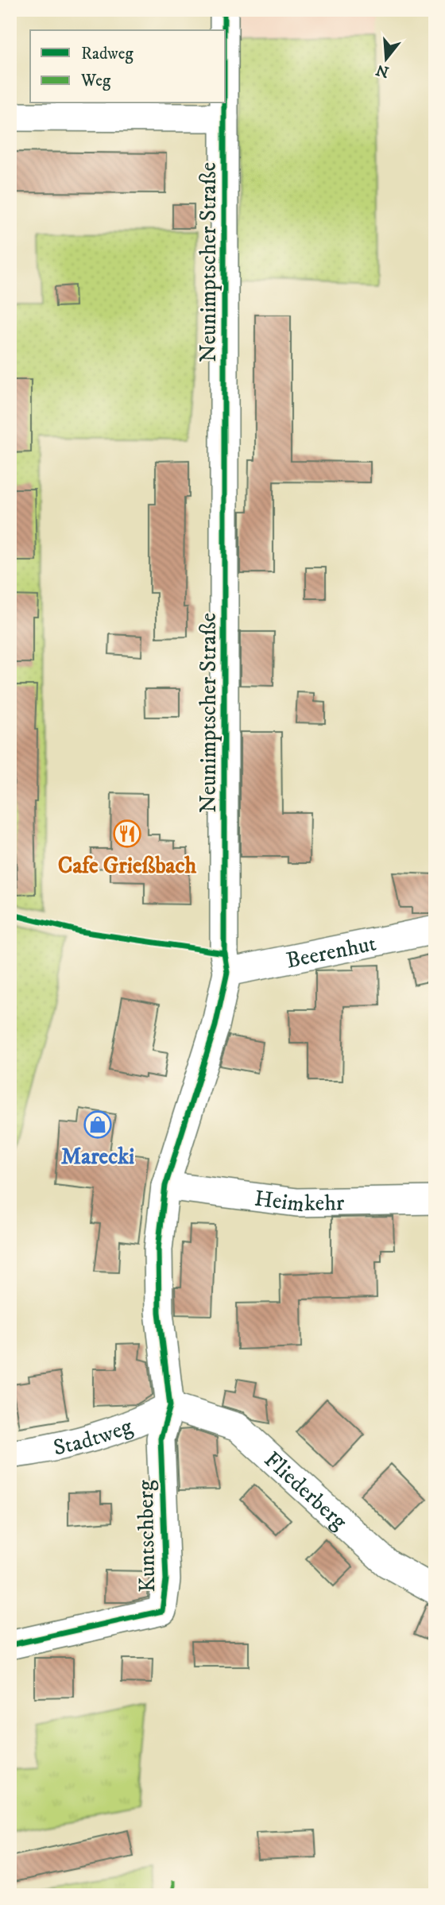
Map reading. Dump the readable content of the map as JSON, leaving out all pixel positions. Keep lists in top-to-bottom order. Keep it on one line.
{"streets":{"street":["Neunimptscher Straße","Beerenhut","Heimkehr","Stadtweg","Fliederberg","Kuntschberg"]},"crossings":[["Neunimptscher Straße","Beerenhut"],["Neunimptscher Straße","Heimkehr"],["Neunimptscher Straße","Stadtweg"],["Neunimptscher Straße","Fliederberg"],["Neunimptscher Straße","Kuntschberg"],["Stadtweg","Fliederberg"],["Stadtweg","Kuntschberg"],["Fliederberg","Kuntschberg"]],"places":{"restaurant":["Cafe Grießbach"],"shop":["Marecki"]},"legend":["Radweg","Weg"],"north":"bottom"}
